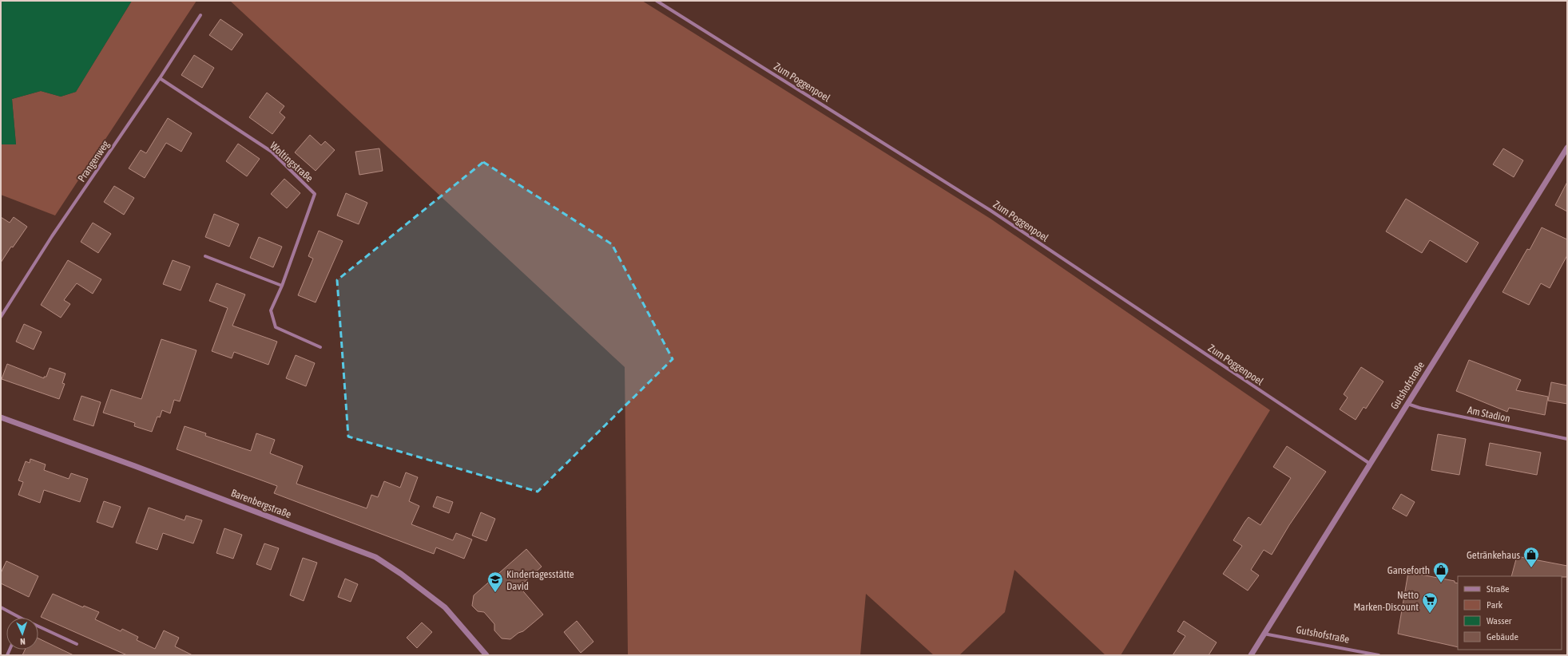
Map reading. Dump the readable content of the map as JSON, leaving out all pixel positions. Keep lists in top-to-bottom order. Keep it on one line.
{"streets":{"street":["Zum Poggenpoel","Prangenweg","Woltingstraße","Gutshofstraße","Am Stadion","Barenbergstraße"]},"crossings":[["Zum Poggenpoel","Gutshofstraße"],["Prangenweg","Woltingstraße"],["Gutshofstraße","Am Stadion"]],"places":{"shop":["Getränkehaus","Ganseforth"],"school or university":["Kindertagesstätte David"],"supermarket":["Netto Marken-Discount"]},"legend":["Straße","Park","Wasser","Gebäude"],"north":"bottom"}
